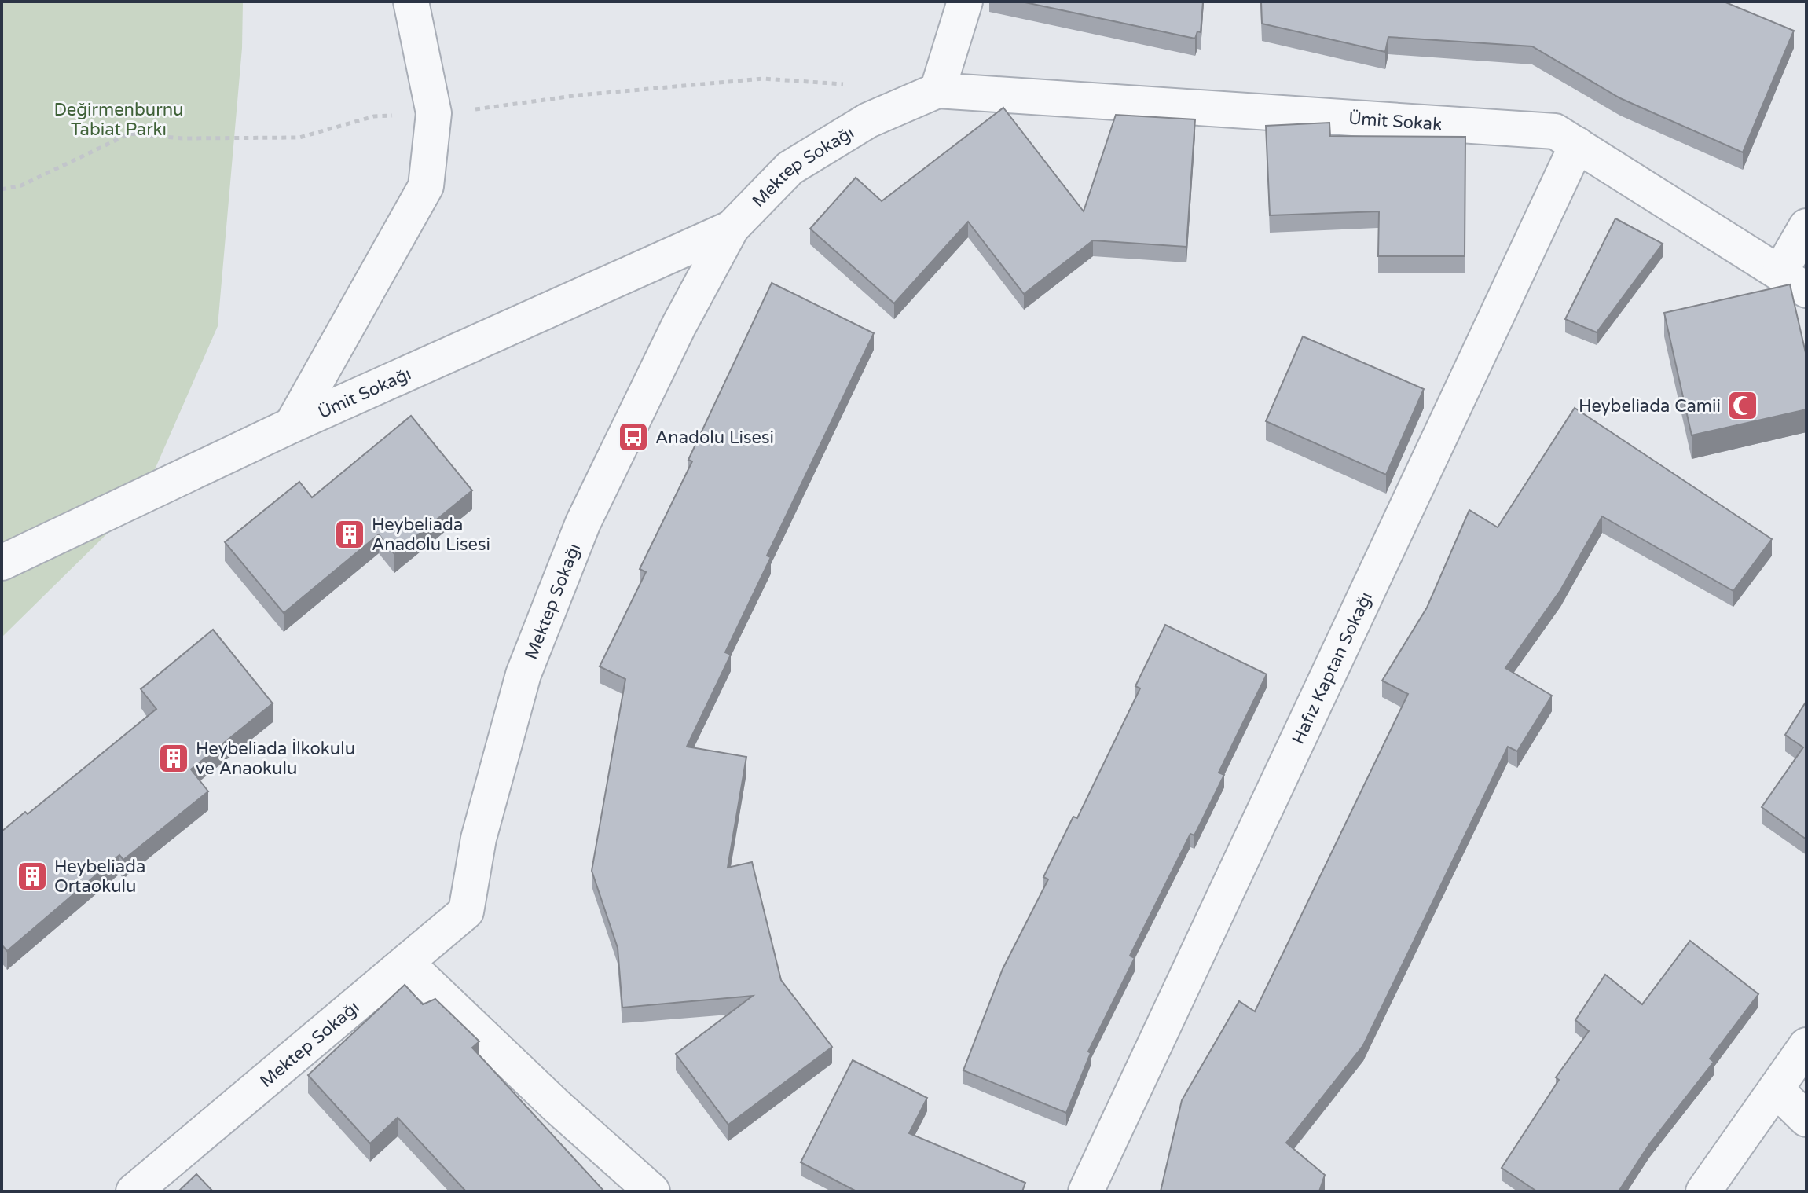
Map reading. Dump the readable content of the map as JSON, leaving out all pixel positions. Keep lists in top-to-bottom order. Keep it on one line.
{"streets":{"street":["Ümit Sokak","Mektep Sokağı","Ümit Sokağı","Hafız Kaptan Sokağı"]},"crossings":[["Ümit Sokak","Mektep Sokağı"],["Ümit Sokak","Hafız Kaptan Sokağı"],["Mektep Sokağı","Ümit Sokağı"]],"parks":["Değirmenburnu Tabiat Parkı"],"places":{"mosque":["Heybeliada Camii"],"bus stop":["Anadolu Lisesi"],"building":["Heybeliada Anadolu Lisesi","Heybeliada İlkokulu ve Anaokulu","Heybeliada Ortaokulu"]}}
